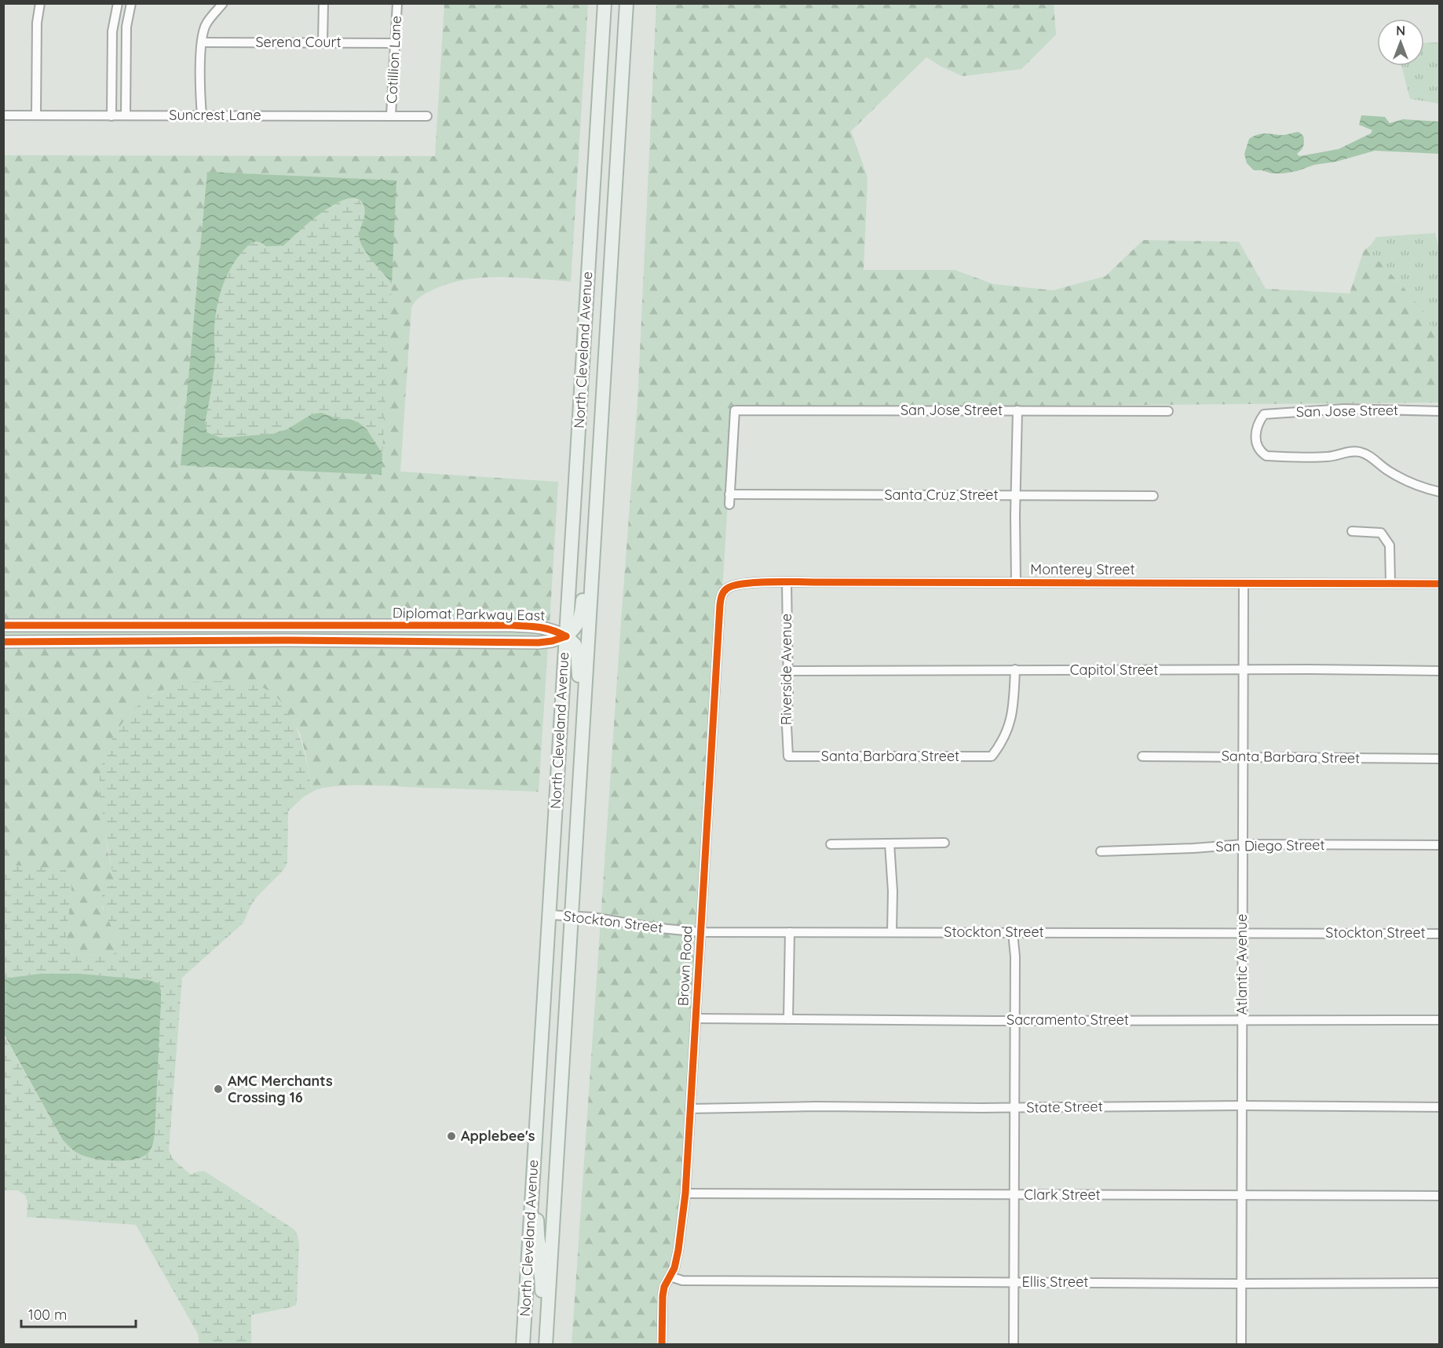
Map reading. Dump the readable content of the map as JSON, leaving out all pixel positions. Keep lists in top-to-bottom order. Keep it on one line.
{"streets":{"main road":["North Cleveland Avenue","Diplomat Parkway East"],"street":["Serena Court","Cotillion Lane","Suncrest Lane","San Jose Street","Santa Cruz Street","Monterey Street","Riverside Avenue","Capitol Street","Santa Barbara Street","San Diego Street","Stockton Street","Atlantic Avenue","Brown Road","Sacramento Street","State Street","Clark Street","Ellis Street"]},"crossings":[["Serena Court","Cotillion Lane"],["Cotillion Lane","Suncrest Lane"],["North Cleveland Avenue","Diplomat Parkway East"],["North Cleveland Avenue","Stockton Street"],["San Jose Street","Santa Cruz Street"],["Monterey Street","Riverside Avenue"],["Monterey Street","Atlantic Avenue"],["Monterey Street","Brown Road"],["Riverside Avenue","Capitol Street"],["Riverside Avenue","Santa Barbara Street"],["Capitol Street","Santa Barbara Street"],["Capitol Street","Atlantic Avenue"],["Santa Barbara Street","Atlantic Avenue"],["San Diego Street","Atlantic Avenue"],["Stockton Street","Atlantic Avenue"],["Stockton Street","Brown Road"],["Atlantic Avenue","Sacramento Street"],["Atlantic Avenue","State Street"],["Atlantic Avenue","Clark Street"],["Atlantic Avenue","Ellis Street"],["Brown Road","Sacramento Street"],["Brown Road","State Street"],["Brown Road","Clark Street"],["Brown Road","Ellis Street"]],"places":["AMC Merchants Crossing 16","Applebee's"],"scale_bar":"100 m","north":"top"}
